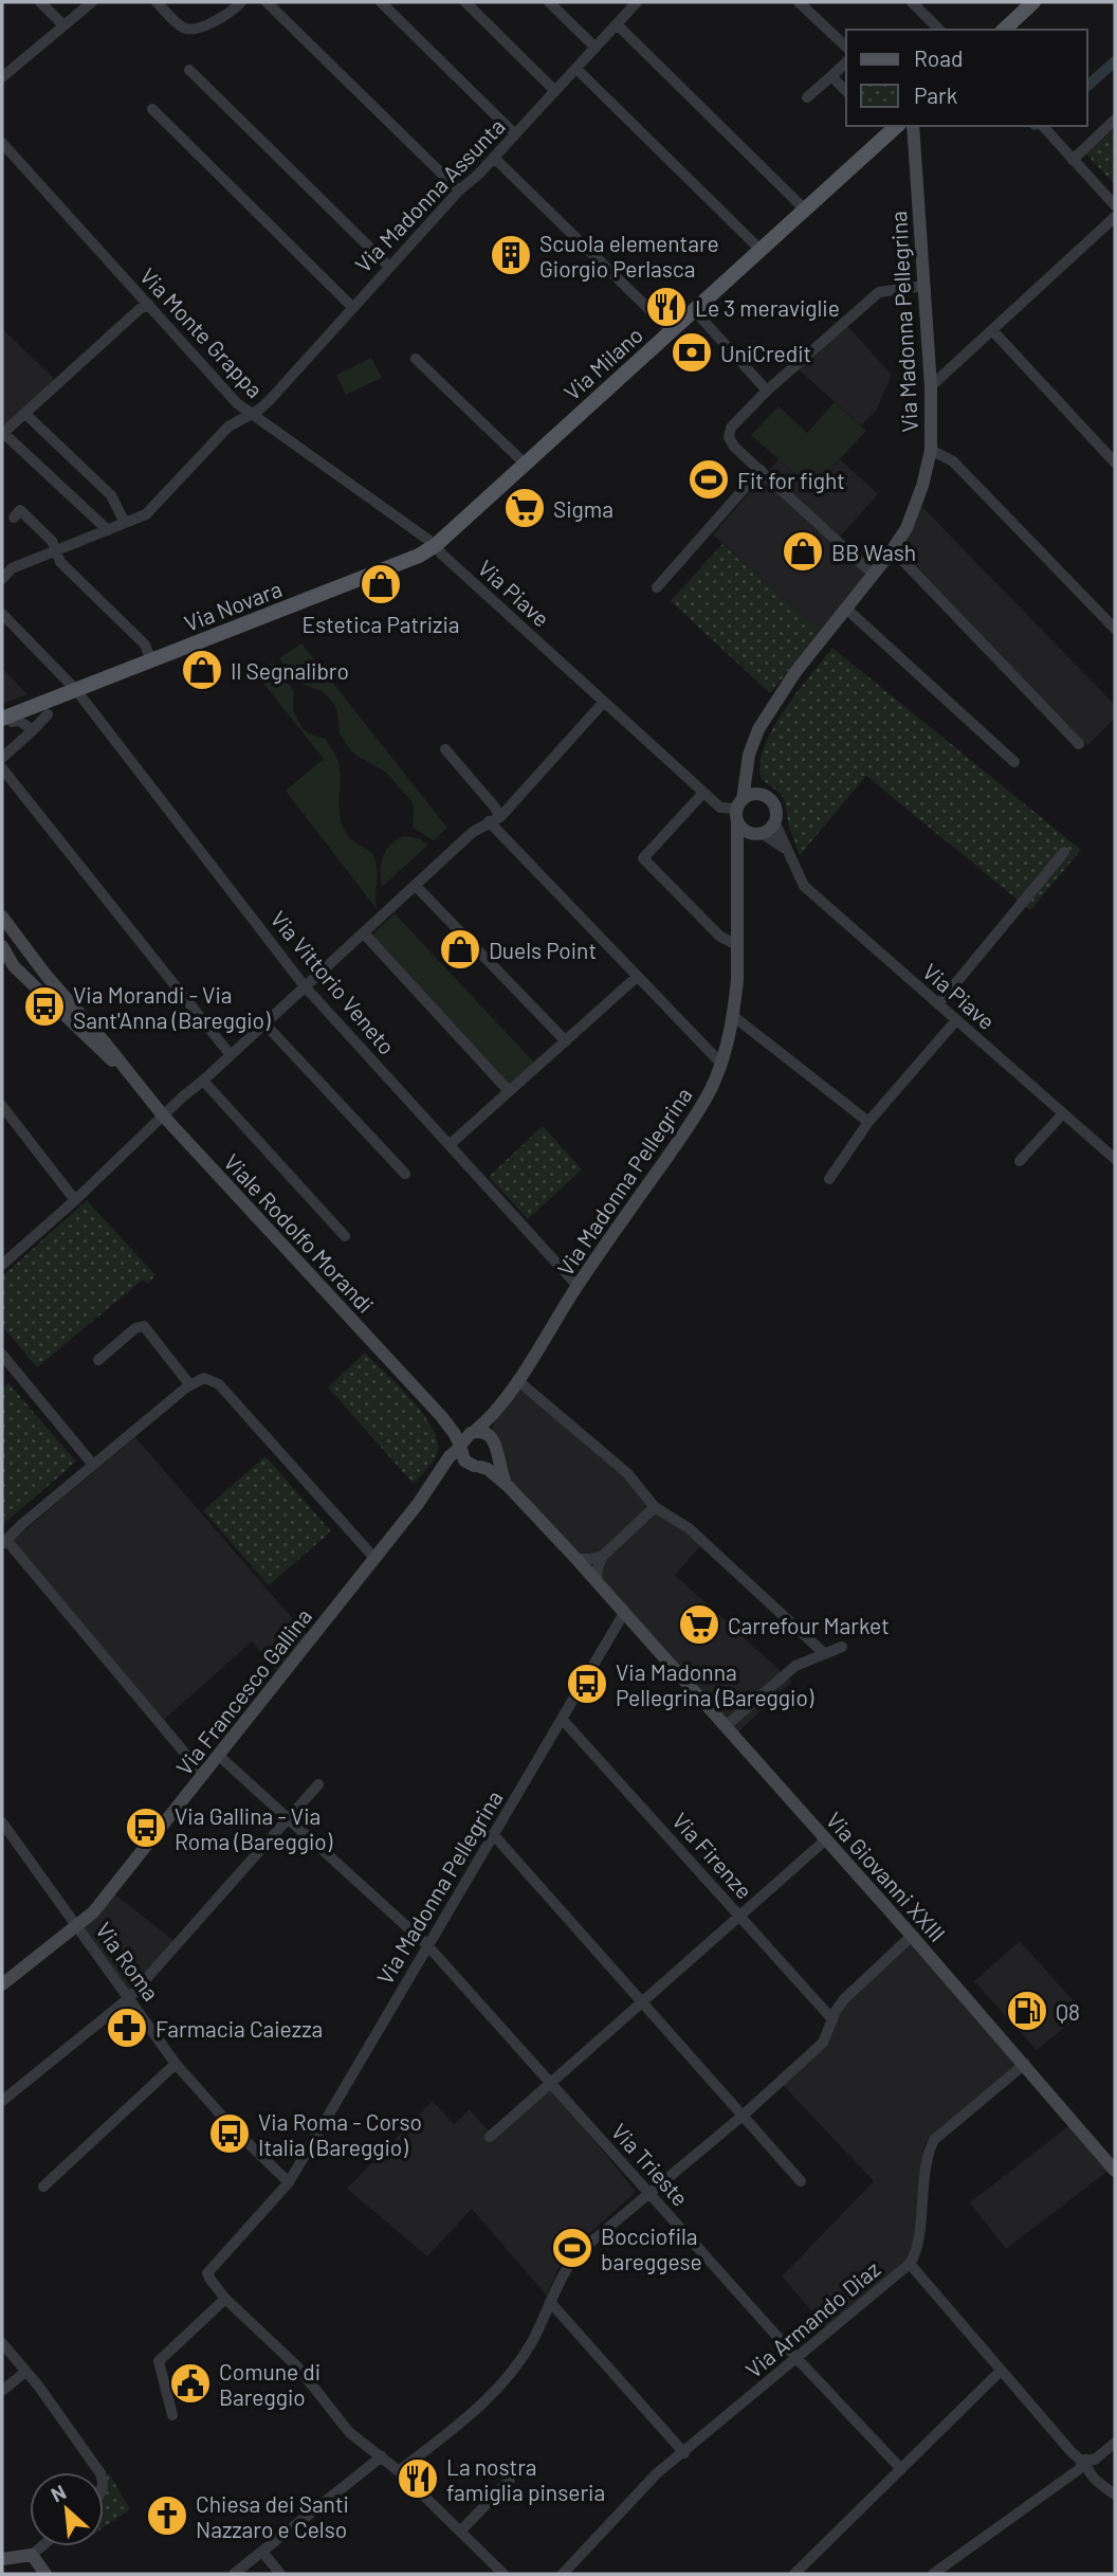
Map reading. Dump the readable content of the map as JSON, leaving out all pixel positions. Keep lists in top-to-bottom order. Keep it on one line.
{"streets":{"main road":["Via Milano","Via Novara"],"street":["Via Madonna Assunta","Via Madonna Pellegrina","Via Monte Grappa","Via Piave","Via Vittorio Veneto","Viale Rodolfo Morandi","Via Francesco Gallina","Via Firenze","Via Giovanni XXIII","Via Roma","Via Trieste","Via Armando Diaz"]},"crossings":[["Via Madonna Assunta","Via Monte Grappa"],["Via Madonna Pellegrina","Via Piave"],["Via Madonna Pellegrina","Via Vittorio Veneto"],["Via Madonna Pellegrina","Viale Rodolfo Morandi"],["Via Madonna Pellegrina","Via Francesco Gallina"],["Via Madonna Pellegrina","Via Firenze"],["Via Madonna Pellegrina","Via Giovanni XXIII"],["Via Madonna Pellegrina","Via Roma"],["Via Madonna Pellegrina","Via Trieste"],["Via Monte Grappa","Via Milano"],["Via Monte Grappa","Via Piave"],["Via Monte Grappa","Via Novara"],["Via Milano","Via Piave"],["Via Milano","Via Novara"],["Via Piave","Via Novara"],["Via Novara","Via Vittorio Veneto"],["Viale Rodolfo Morandi","Via Francesco Gallina"],["Via Francesco Gallina","Via Roma"],["Via Francesco Gallina","Via Trieste"],["Via Giovanni XXIII","Via Armando Diaz"],["Via Trieste","Via Armando Diaz"]],"places":{"building":["Scuola elementare Giorgio Perlasca"],"restaurant":["Le 3 meraviglie","La nostra famiglia pinseria"],"bank":["UniCredit"],"sports":["Fit for fight","Bocciofila bareggese"],"supermarket":["Sigma","Carrefour Market"],"shop":["BB Wash","Estetica Patrizia","Il Segnalibro","Duels Point"],"bus stop":["Via Morandi - Via Sant'Anna (Bareggio)","Via Madonna Pellegrina (Bareggio)","Via Gallina - Via Roma (Bareggio)","Via Roma - Corso Italia (Bareggio)"],"fuel station":["Q8"],"pharmacy":["Farmacia Caiezza"],"public building":["Comune di Bareggio"],"church":["Chiesa dei Santi Nazzaro e Celso"]},"legend":["Road","Park"],"north":"top left"}
